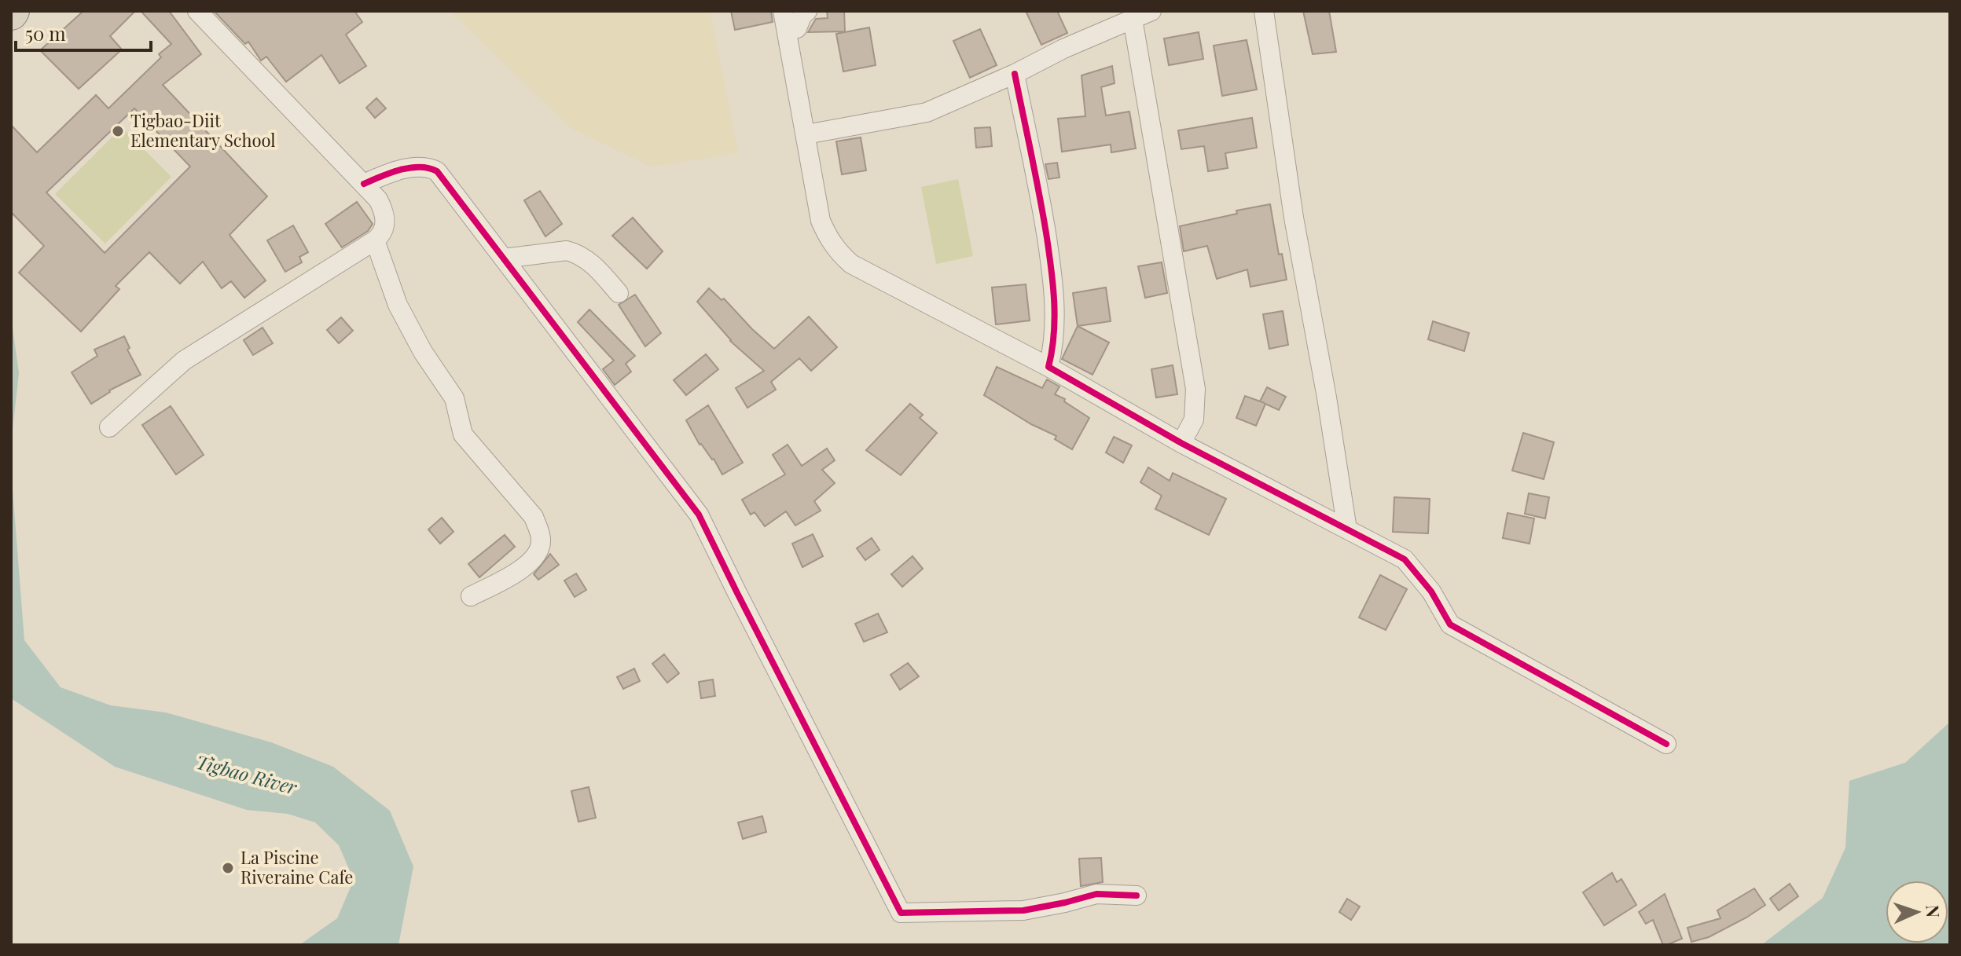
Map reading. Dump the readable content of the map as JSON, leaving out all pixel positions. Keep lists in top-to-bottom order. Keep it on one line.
{"water":["Tigbao River"],"places":["Tigbao-Diit Elementary School","La Piscine Riveraine Cafe"],"scale_bar":"50 m","north":"right"}
